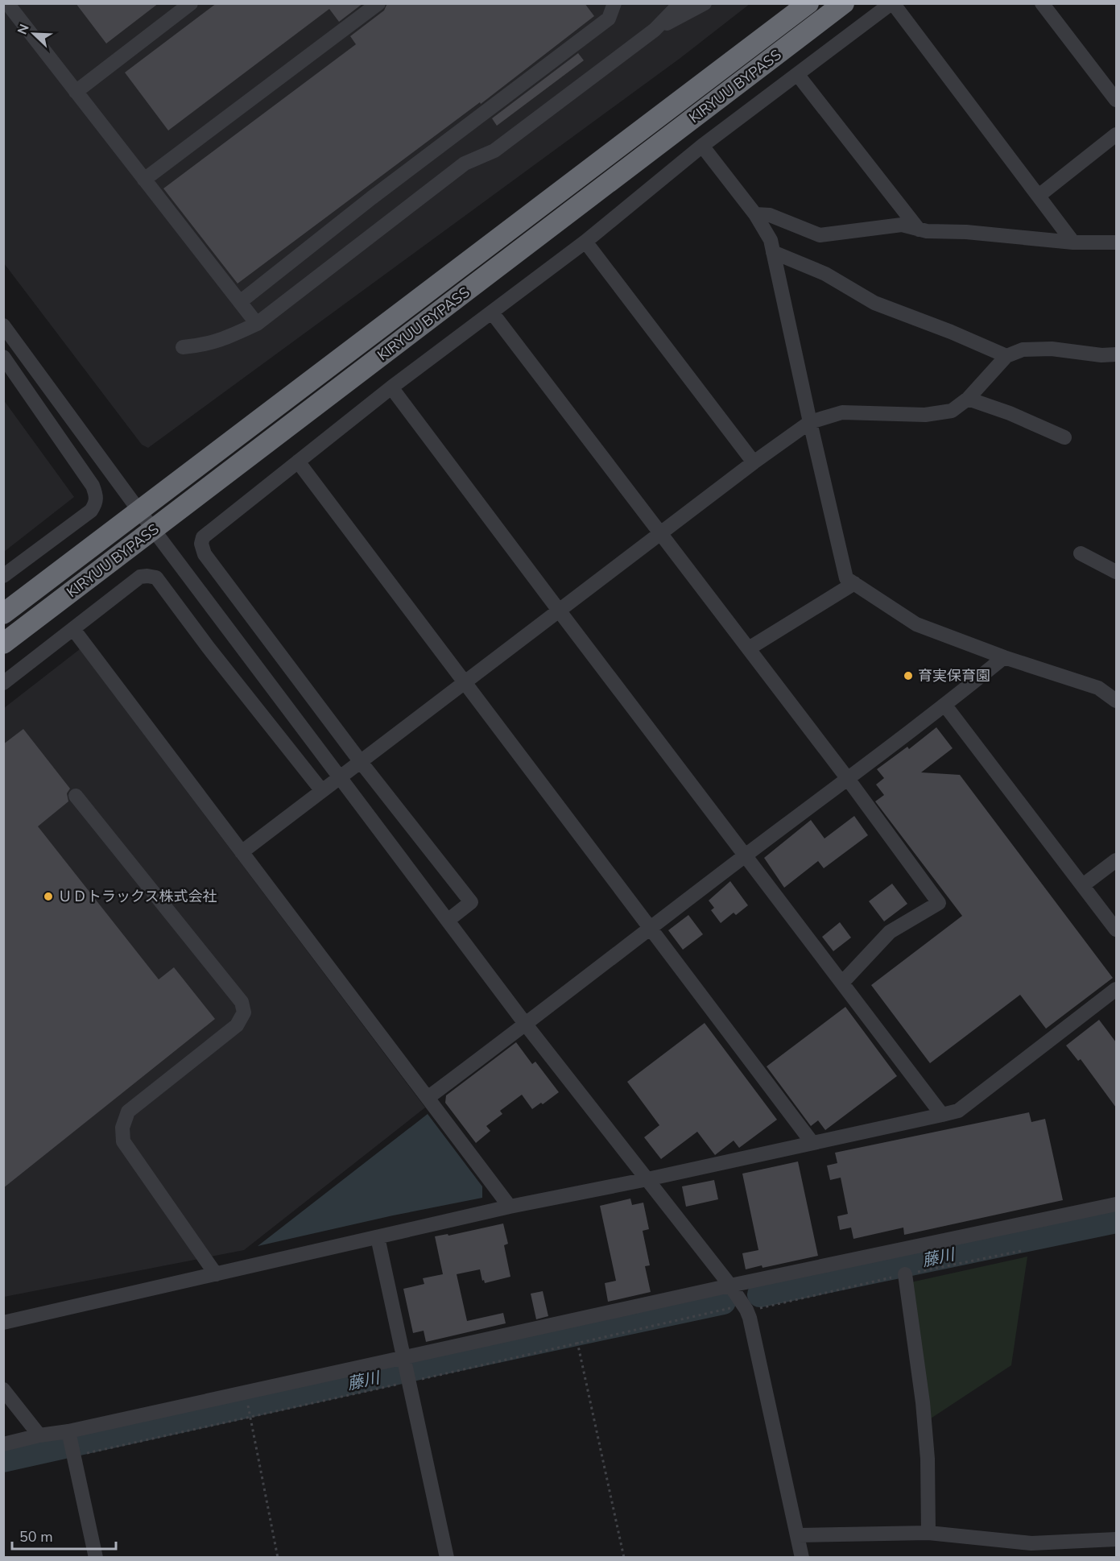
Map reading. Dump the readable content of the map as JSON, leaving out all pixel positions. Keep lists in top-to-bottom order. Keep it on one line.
{"streets":{"highway":["KIRYUU BYPASS"]},"water":["藤川"],"places":["育実保育園","ＵＤトラックス株式会社"],"scale_bar":"50 m","north":"top left"}
